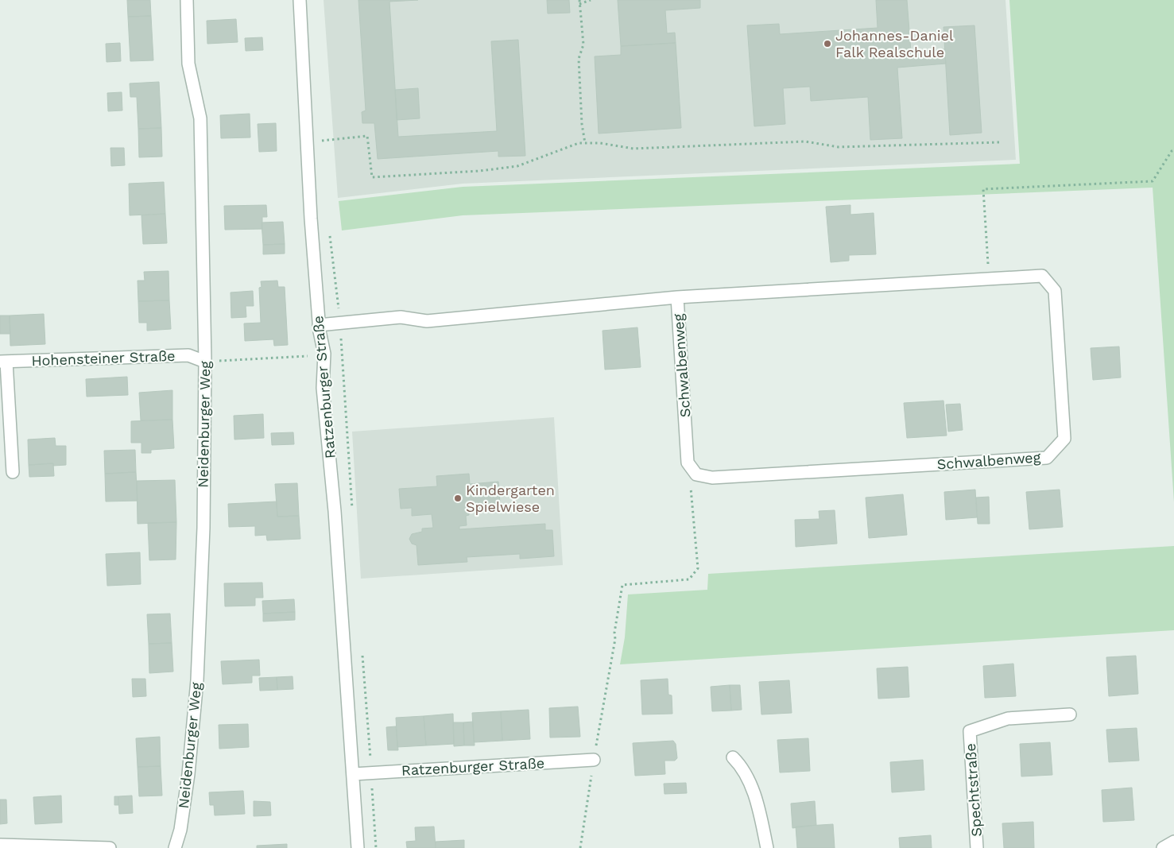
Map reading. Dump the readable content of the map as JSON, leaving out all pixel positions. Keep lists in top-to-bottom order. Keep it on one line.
{"streets":{"street":["Hohensteiner Straße","Schwalbenweg","Ratzenburger Straße","Neidenburger Weg","Spechtstraße"]},"crossings":[["Hohensteiner Straße","Neidenburger Weg"],["Schwalbenweg","Ratzenburger Straße"]],"places":["Johannes-Daniel Falk Realschule","Kindergarten Spielwiese"]}
